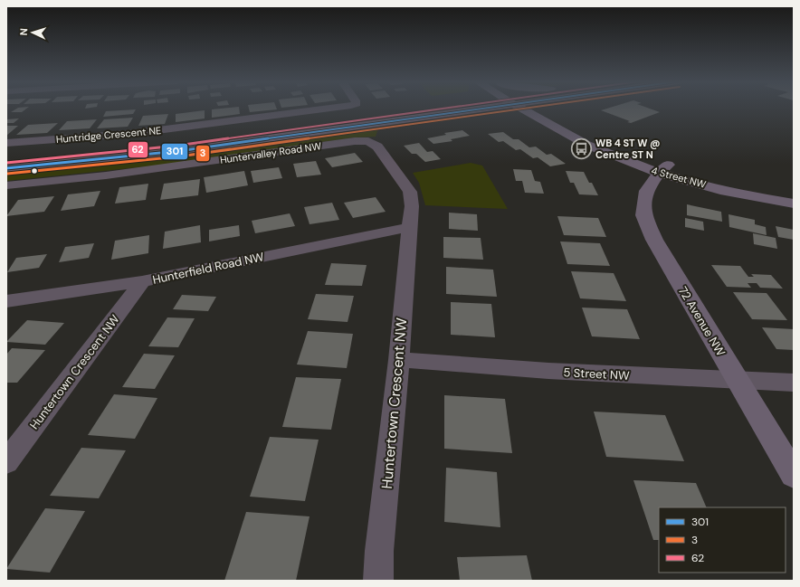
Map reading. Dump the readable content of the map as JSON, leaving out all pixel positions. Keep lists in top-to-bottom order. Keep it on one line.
{"streets":{"main road":["4 Street NW","72 Avenue NW"],"street":["Huntridge Crescent NE","Huntervalley Road NW","Hunterfield Road NW","Huntertown Crescent NW","5 Street NW"]},"crossings":[["Huntervalley Road NW","Hunterfield Road NW"],["Huntervalley Road NW","Huntertown Crescent NW"],["4 Street NW","72 Avenue NW"],["Hunterfield Road NW","Huntertown Crescent NW"],["72 Avenue NW","5 Street NW"],["Huntertown Crescent NW","5 Street NW"]],"places":{"bus stop":["WB 4 ST W @ Centre ST N"]},"lines":["transit line 301","transit line 3","transit line 62"],"legend":["301","3","62"],"north":"left"}
